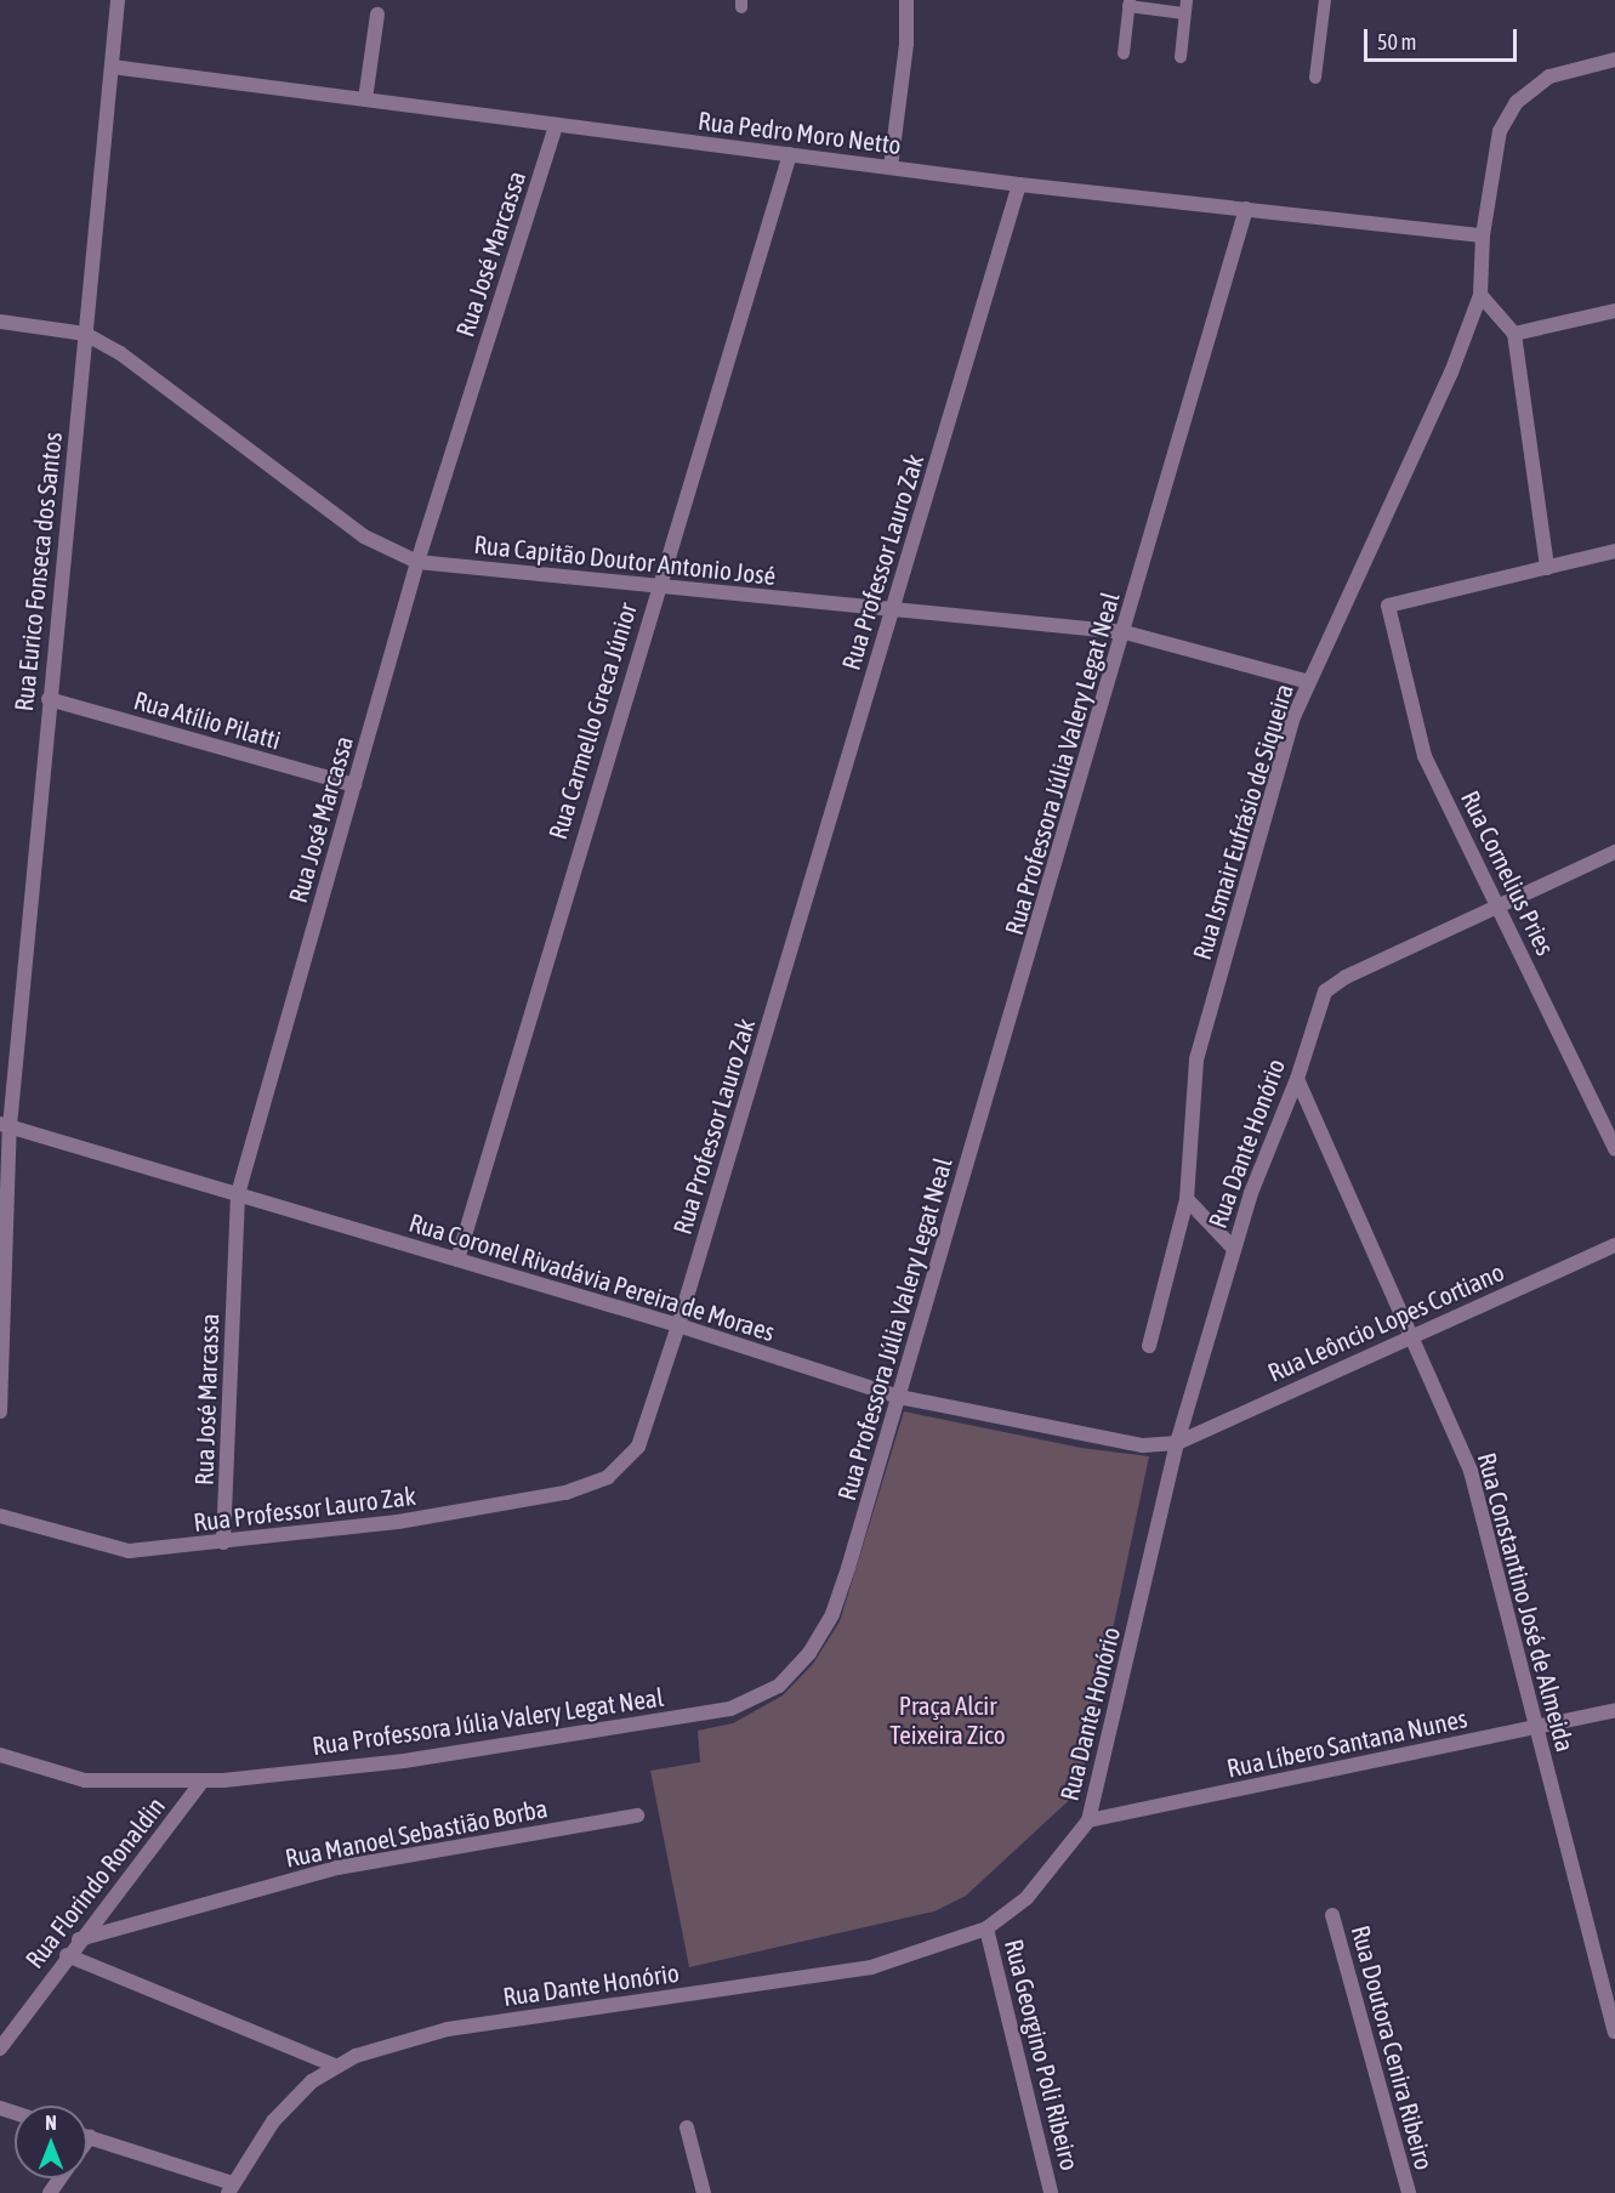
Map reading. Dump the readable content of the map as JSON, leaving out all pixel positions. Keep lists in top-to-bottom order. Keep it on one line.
{"streets":{"street":["Rua Pedro Moro Netto","Rua José Marcassa","Rua Capitão Doutor Antonio José","Rua Professor Lauro Zak","Rua Eurico Fonseca dos Santos","Rua Atílio Pilatti","Rua Carmello Greca Júnior","Rua Professora Júlia Valery Legat Neal","Rua Ismair Eufrásio de Siqueira","Rua Cornelius Pries","Rua Dante Honório","Rua Coronel Rivadávia Pereira de Moraes","Rua Leôncio Lopes Cortiano","Rua Constantino José de Almeida","Rua Líbero Santana Nunes","Rua Manoel Sebastião Borba","Rua Florindo Ronaldin","Rua Doutora Cenira Ribeiro","Rua Georgino Poli Ribeiro"]},"crossings":[["Rua Pedro Moro Netto","Rua José Marcassa"],["Rua Pedro Moro Netto","Rua Professor Lauro Zak"],["Rua Pedro Moro Netto","Rua Eurico Fonseca dos Santos"],["Rua Pedro Moro Netto","Rua Carmello Greca Júnior"],["Rua Pedro Moro Netto","Rua Professora Júlia Valery Legat Neal"],["Rua Pedro Moro Netto","Rua Ismair Eufrásio de Siqueira"],["Rua José Marcassa","Rua Capitão Doutor Antonio José"],["Rua José Marcassa","Rua Professor Lauro Zak"],["Rua José Marcassa","Rua Atílio Pilatti"],["Rua José Marcassa","Rua Coronel Rivadávia Pereira de Moraes"],["Rua Capitão Doutor Antonio José","Rua Professor Lauro Zak"],["Rua Capitão Doutor Antonio José","Rua Eurico Fonseca dos Santos"],["Rua Capitão Doutor Antonio José","Rua Carmello Greca Júnior"],["Rua Capitão Doutor Antonio José","Rua Professora Júlia Valery Legat Neal"],["Rua Capitão Doutor Antonio José","Rua Ismair Eufrásio de Siqueira"],["Rua Professor Lauro Zak","Rua Coronel Rivadávia Pereira de Moraes"],["Rua Eurico Fonseca dos Santos","Rua Atílio Pilatti"],["Rua Eurico Fonseca dos Santos","Rua Coronel Rivadávia Pereira de Moraes"],["Rua Carmello Greca Júnior","Rua Coronel Rivadávia Pereira de Moraes"],["Rua Professora Júlia Valery Legat Neal","Rua Coronel Rivadávia Pereira de Moraes"],["Rua Professora Júlia Valery Legat Neal","Rua Florindo Ronaldin"],["Rua Cornelius Pries","Rua Dante Honório"],["Rua Dante Honório","Rua Coronel Rivadávia Pereira de Moraes"],["Rua Dante Honório","Rua Leôncio Lopes Cortiano"],["Rua Dante Honório","Rua Constantino José de Almeida"],["Rua Dante Honório","Rua Líbero Santana Nunes"],["Rua Dante Honório","Rua Georgino Poli Ribeiro"],["Rua Coronel Rivadávia Pereira de Moraes","Rua Leôncio Lopes Cortiano"],["Rua Leôncio Lopes Cortiano","Rua Constantino José de Almeida"],["Rua Constantino José de Almeida","Rua Líbero Santana Nunes"],["Rua Manoel Sebastião Borba","Rua Florindo Ronaldin"]],"parks":["Praça Alcir Teixeira Zico"],"scale_bar":"50 m","north":"top"}
